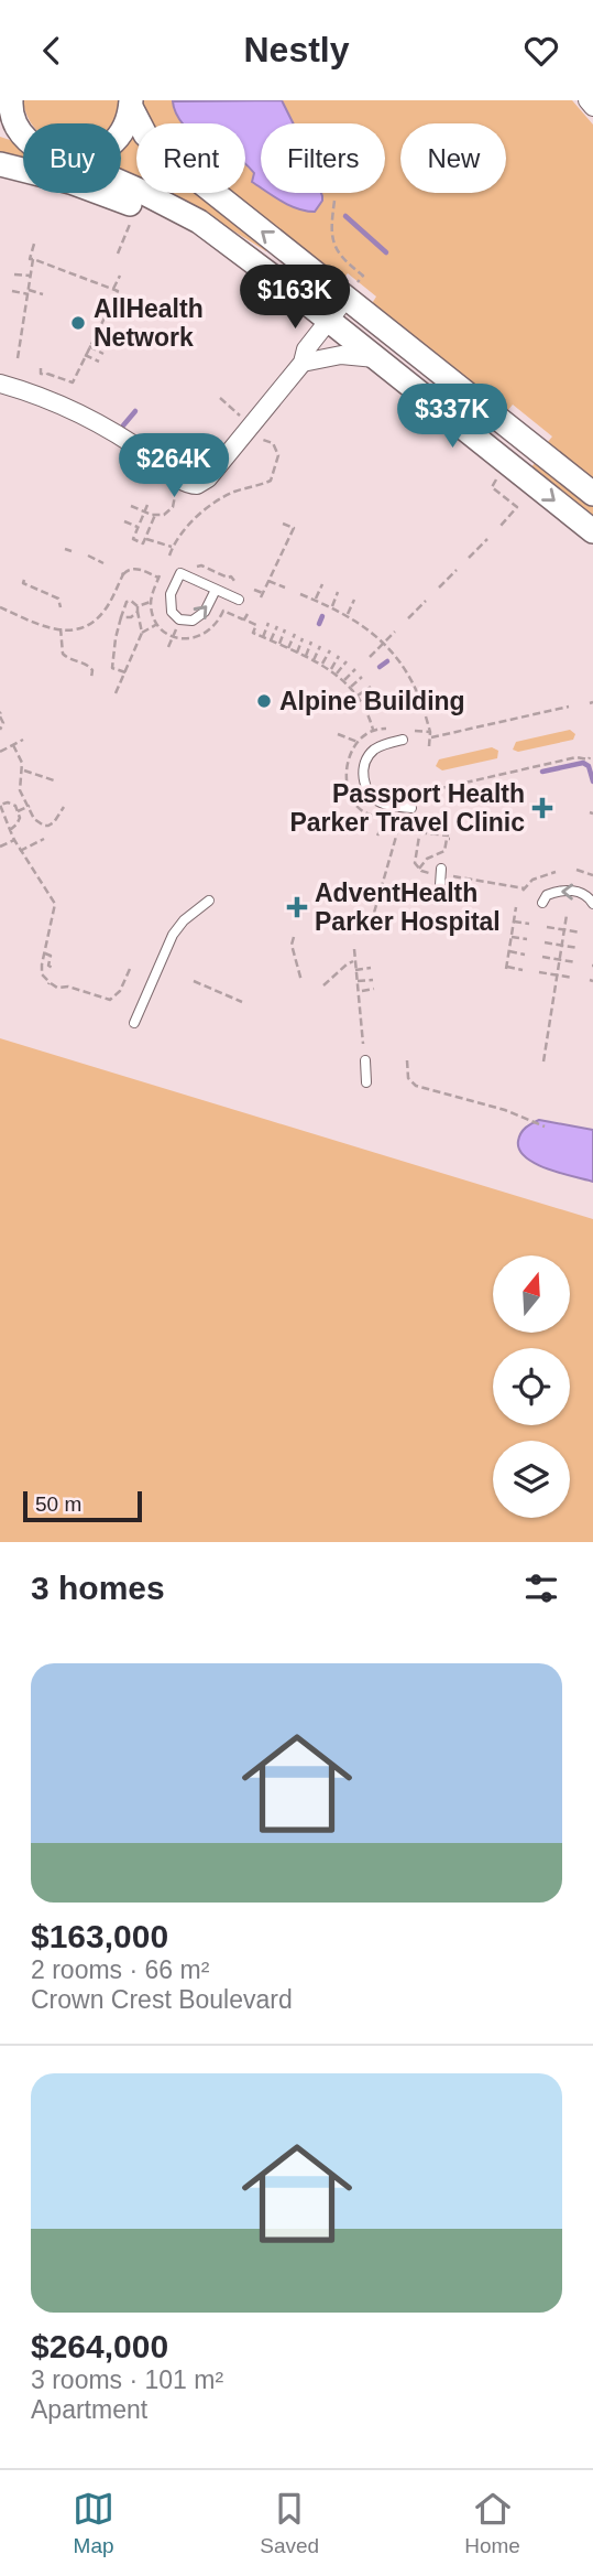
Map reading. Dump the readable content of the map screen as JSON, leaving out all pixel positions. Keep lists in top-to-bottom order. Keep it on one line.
{"places":{"other":["AllHealth Network","Alpine Building"],"health":["Passport Health Parker Travel Clinic","AdventHealth Parker Hospital"]},"scale_bar":"50 m","north":"top","page":{"header":"Nestly","chip":["Buy","Rent","Filters","New"],"price":["$163K","$337K","$264K"],"scale":"50 m","heading":"3 homes","list":[{"name":"$163,000","note":"2 rooms · 66 m² · Crown Crest Boulevard"},{"name":"$264,000","note":"3 rooms · 101 m² · Apartment"}],"tabs":["Map","Saved","Home"]}}
